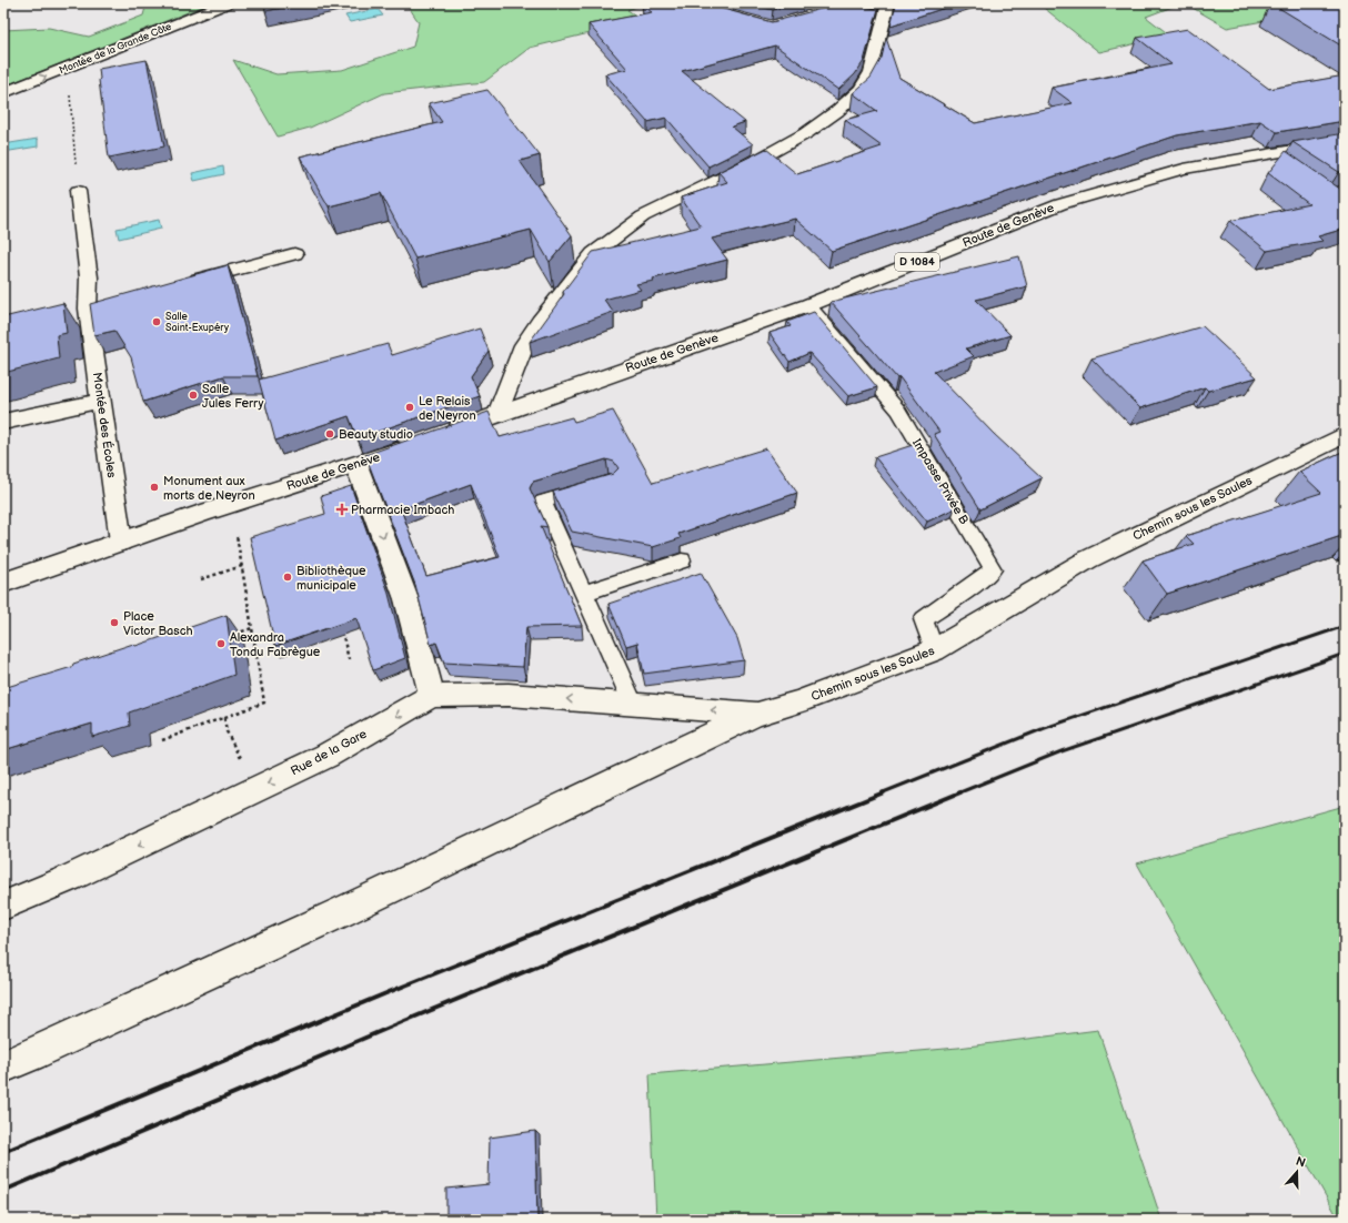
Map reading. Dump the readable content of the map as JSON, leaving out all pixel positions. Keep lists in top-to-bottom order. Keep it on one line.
{"streets":{"street":["Montée de la Grande Côte","Route de Genève","D 1084","Montée des Écoles","Chemin sous les Saules","Rue de la Gare"],"lane":["Impasse Privée B"]},"crossings":[["Route de Genève","Montée des Écoles"],["Route de Genève","Impasse Privée B"],["Impasse Privée B","Chemin sous les Saules"],["Chemin sous les Saules","Rue de la Gare"]],"places":{"other":["Salle Saint-Exupéry","Salle Jules Ferry","Le Relais de Neyron","Beauty studio","Monument aux morts de Neyron","Bibliothèque municipale","Place Victor Basch","Alexandra Tondu Fabrègue"],"health":["Pharmacie Imbach"]},"north":"top"}
